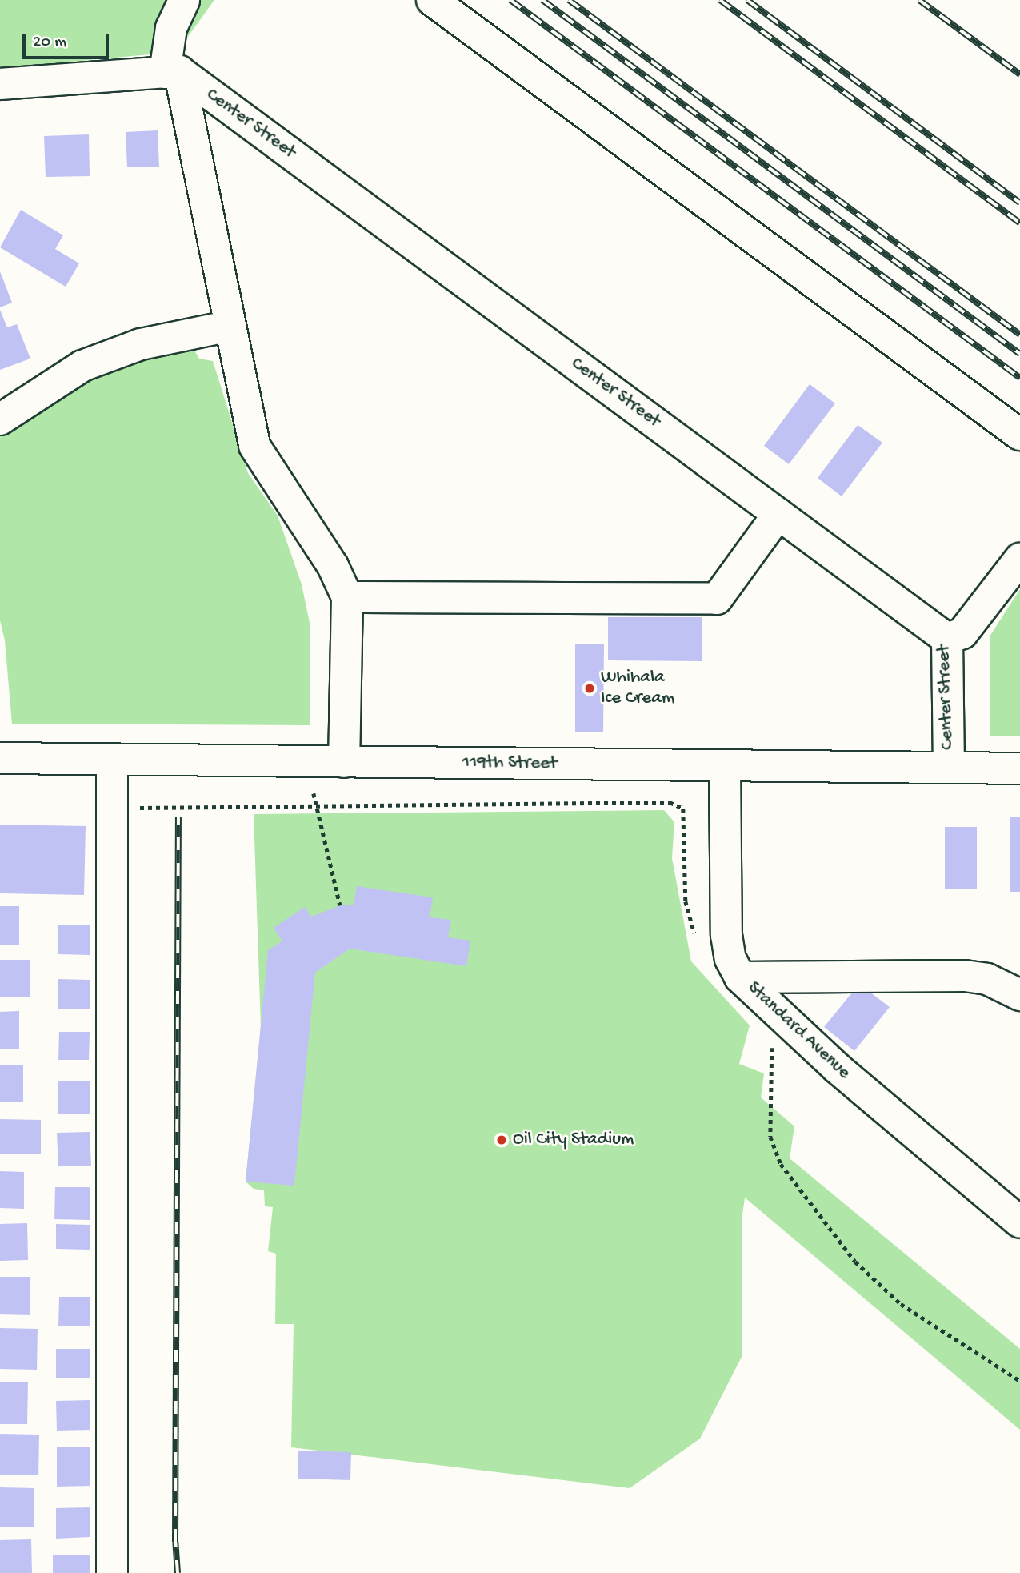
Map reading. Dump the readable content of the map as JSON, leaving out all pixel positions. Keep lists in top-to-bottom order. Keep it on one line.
{"streets":{"street":["Center Street","119th Street","Standard Avenue"]},"crossings":[["Center Street","119th Street"],["119th Street","Standard Avenue"]],"places":["Whihala Ice Cream","Oil City Stadium"],"scale_bar":"20 m"}
